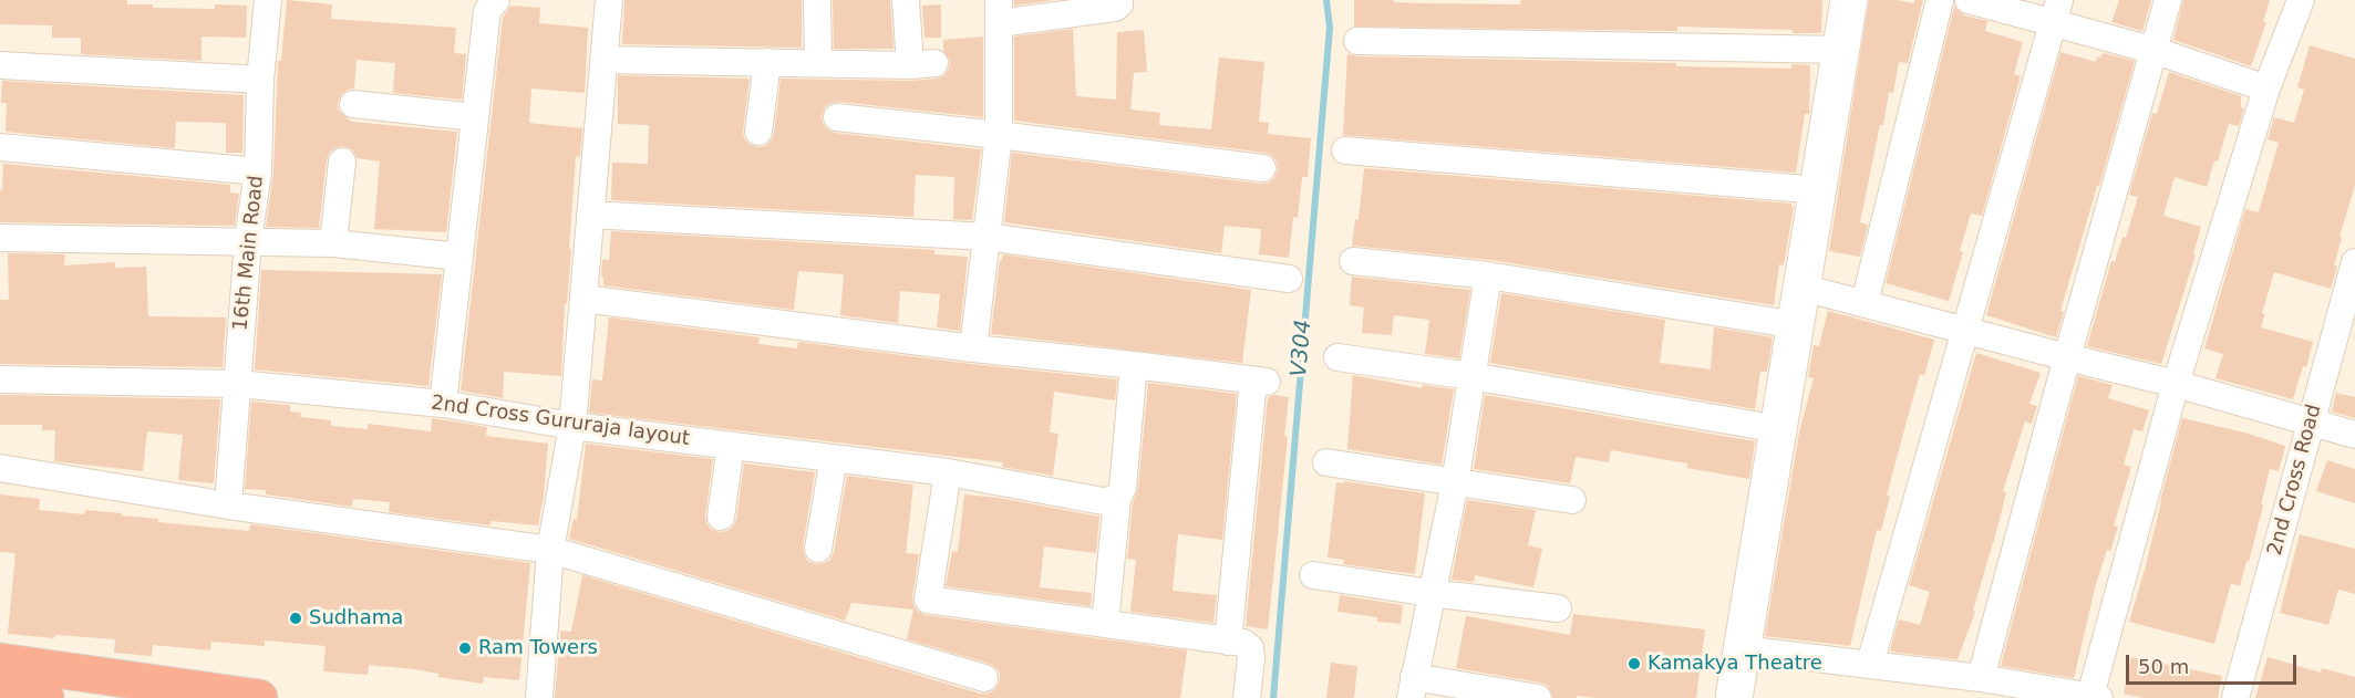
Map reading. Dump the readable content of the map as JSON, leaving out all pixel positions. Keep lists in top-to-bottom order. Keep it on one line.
{"streets":{"street":["16th Main Road","2nd Cross Gururaja layout","2nd Cross Road"]},"crossings":[["16th Main Road","2nd Cross Gururaja layout"]],"water":["V304"],"places":["Sudhama","Ram Towers","Kamakya Theatre"],"scale_bar":"50 m"}
